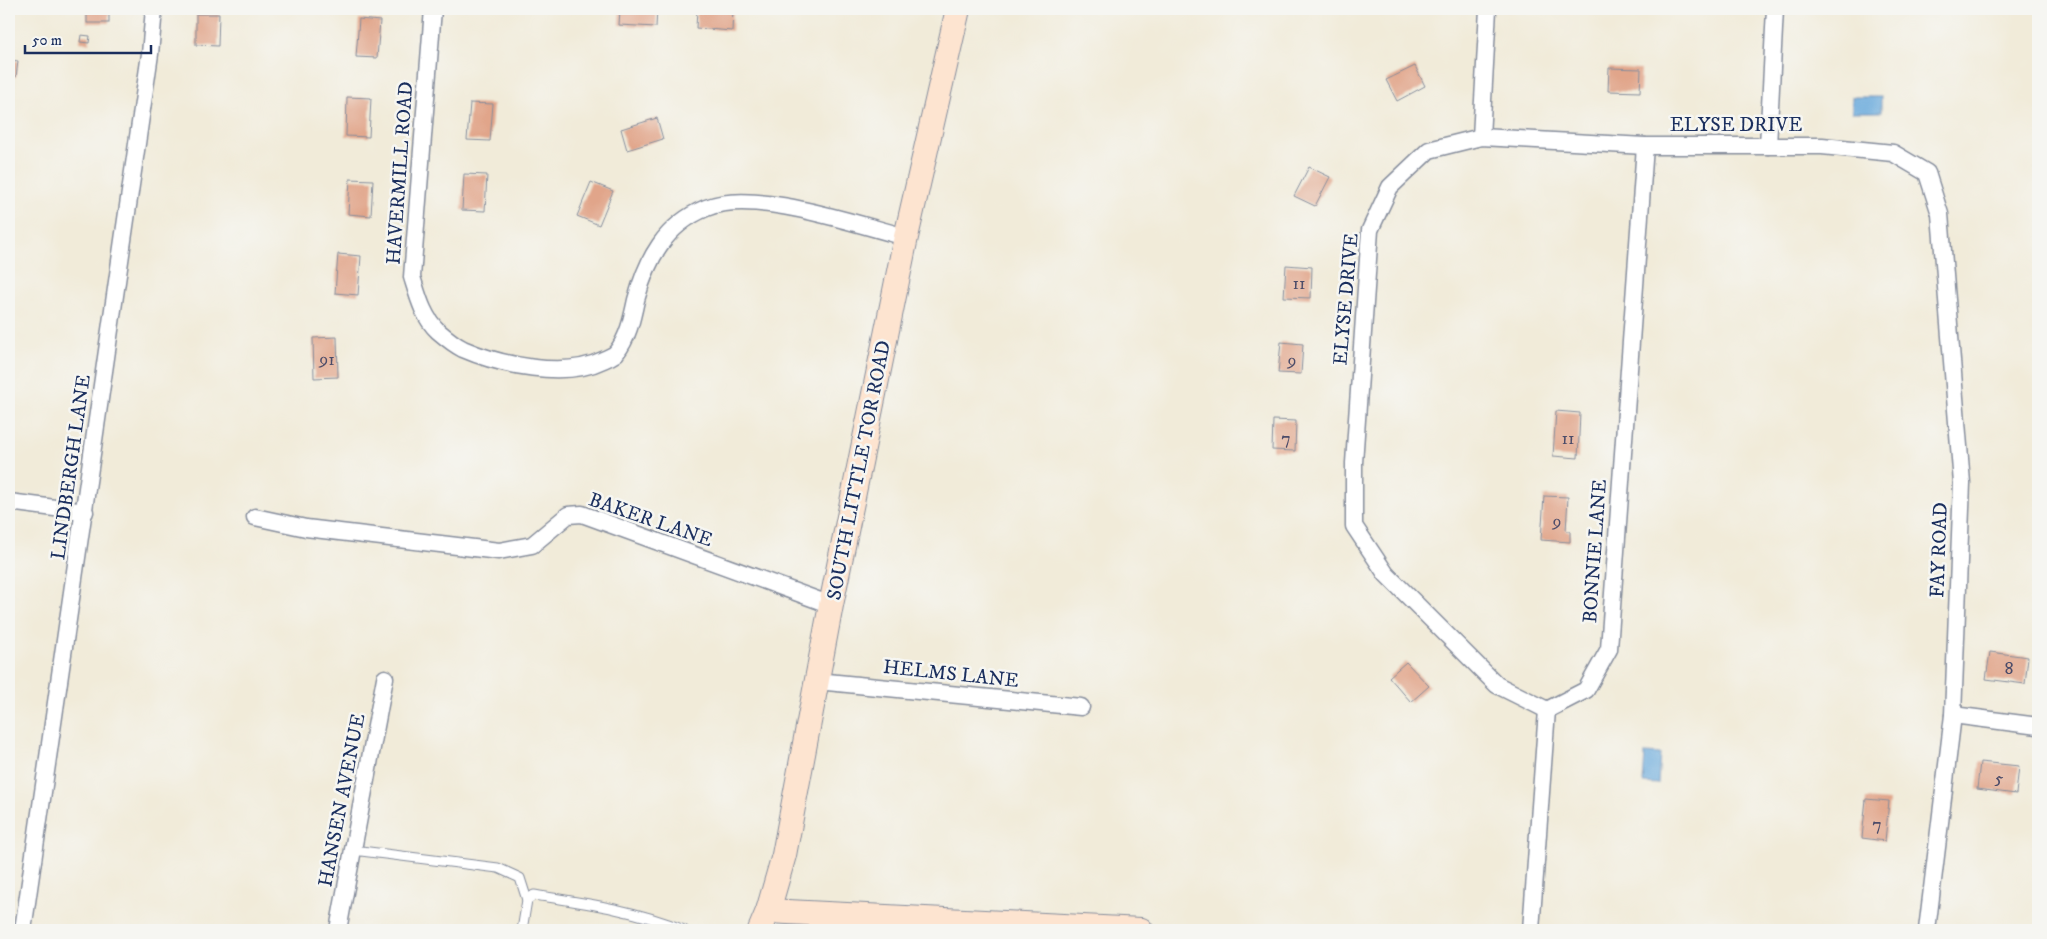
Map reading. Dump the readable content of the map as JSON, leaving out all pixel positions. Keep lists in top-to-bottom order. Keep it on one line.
{"streets":{"street":["ELYSE DRIVE","HAVERMILL ROAD","LINDBERGH LANE","SOUTH LITTLE TOR ROAD","BAKER LANE","FAY ROAD","BONNIE LANE","HELMS LANE","HANSEN AVENUE"]},"crossings":[["ELYSE DRIVE","FAY ROAD"],["ELYSE DRIVE","BONNIE LANE"],["HAVERMILL ROAD","SOUTH LITTLE TOR ROAD"],["SOUTH LITTLE TOR ROAD","BAKER LANE"],["SOUTH LITTLE TOR ROAD","HELMS LANE"]],"house_numbers":["11","91","9","7","11","9","8","5","7"],"scale_bar":"50 m"}
